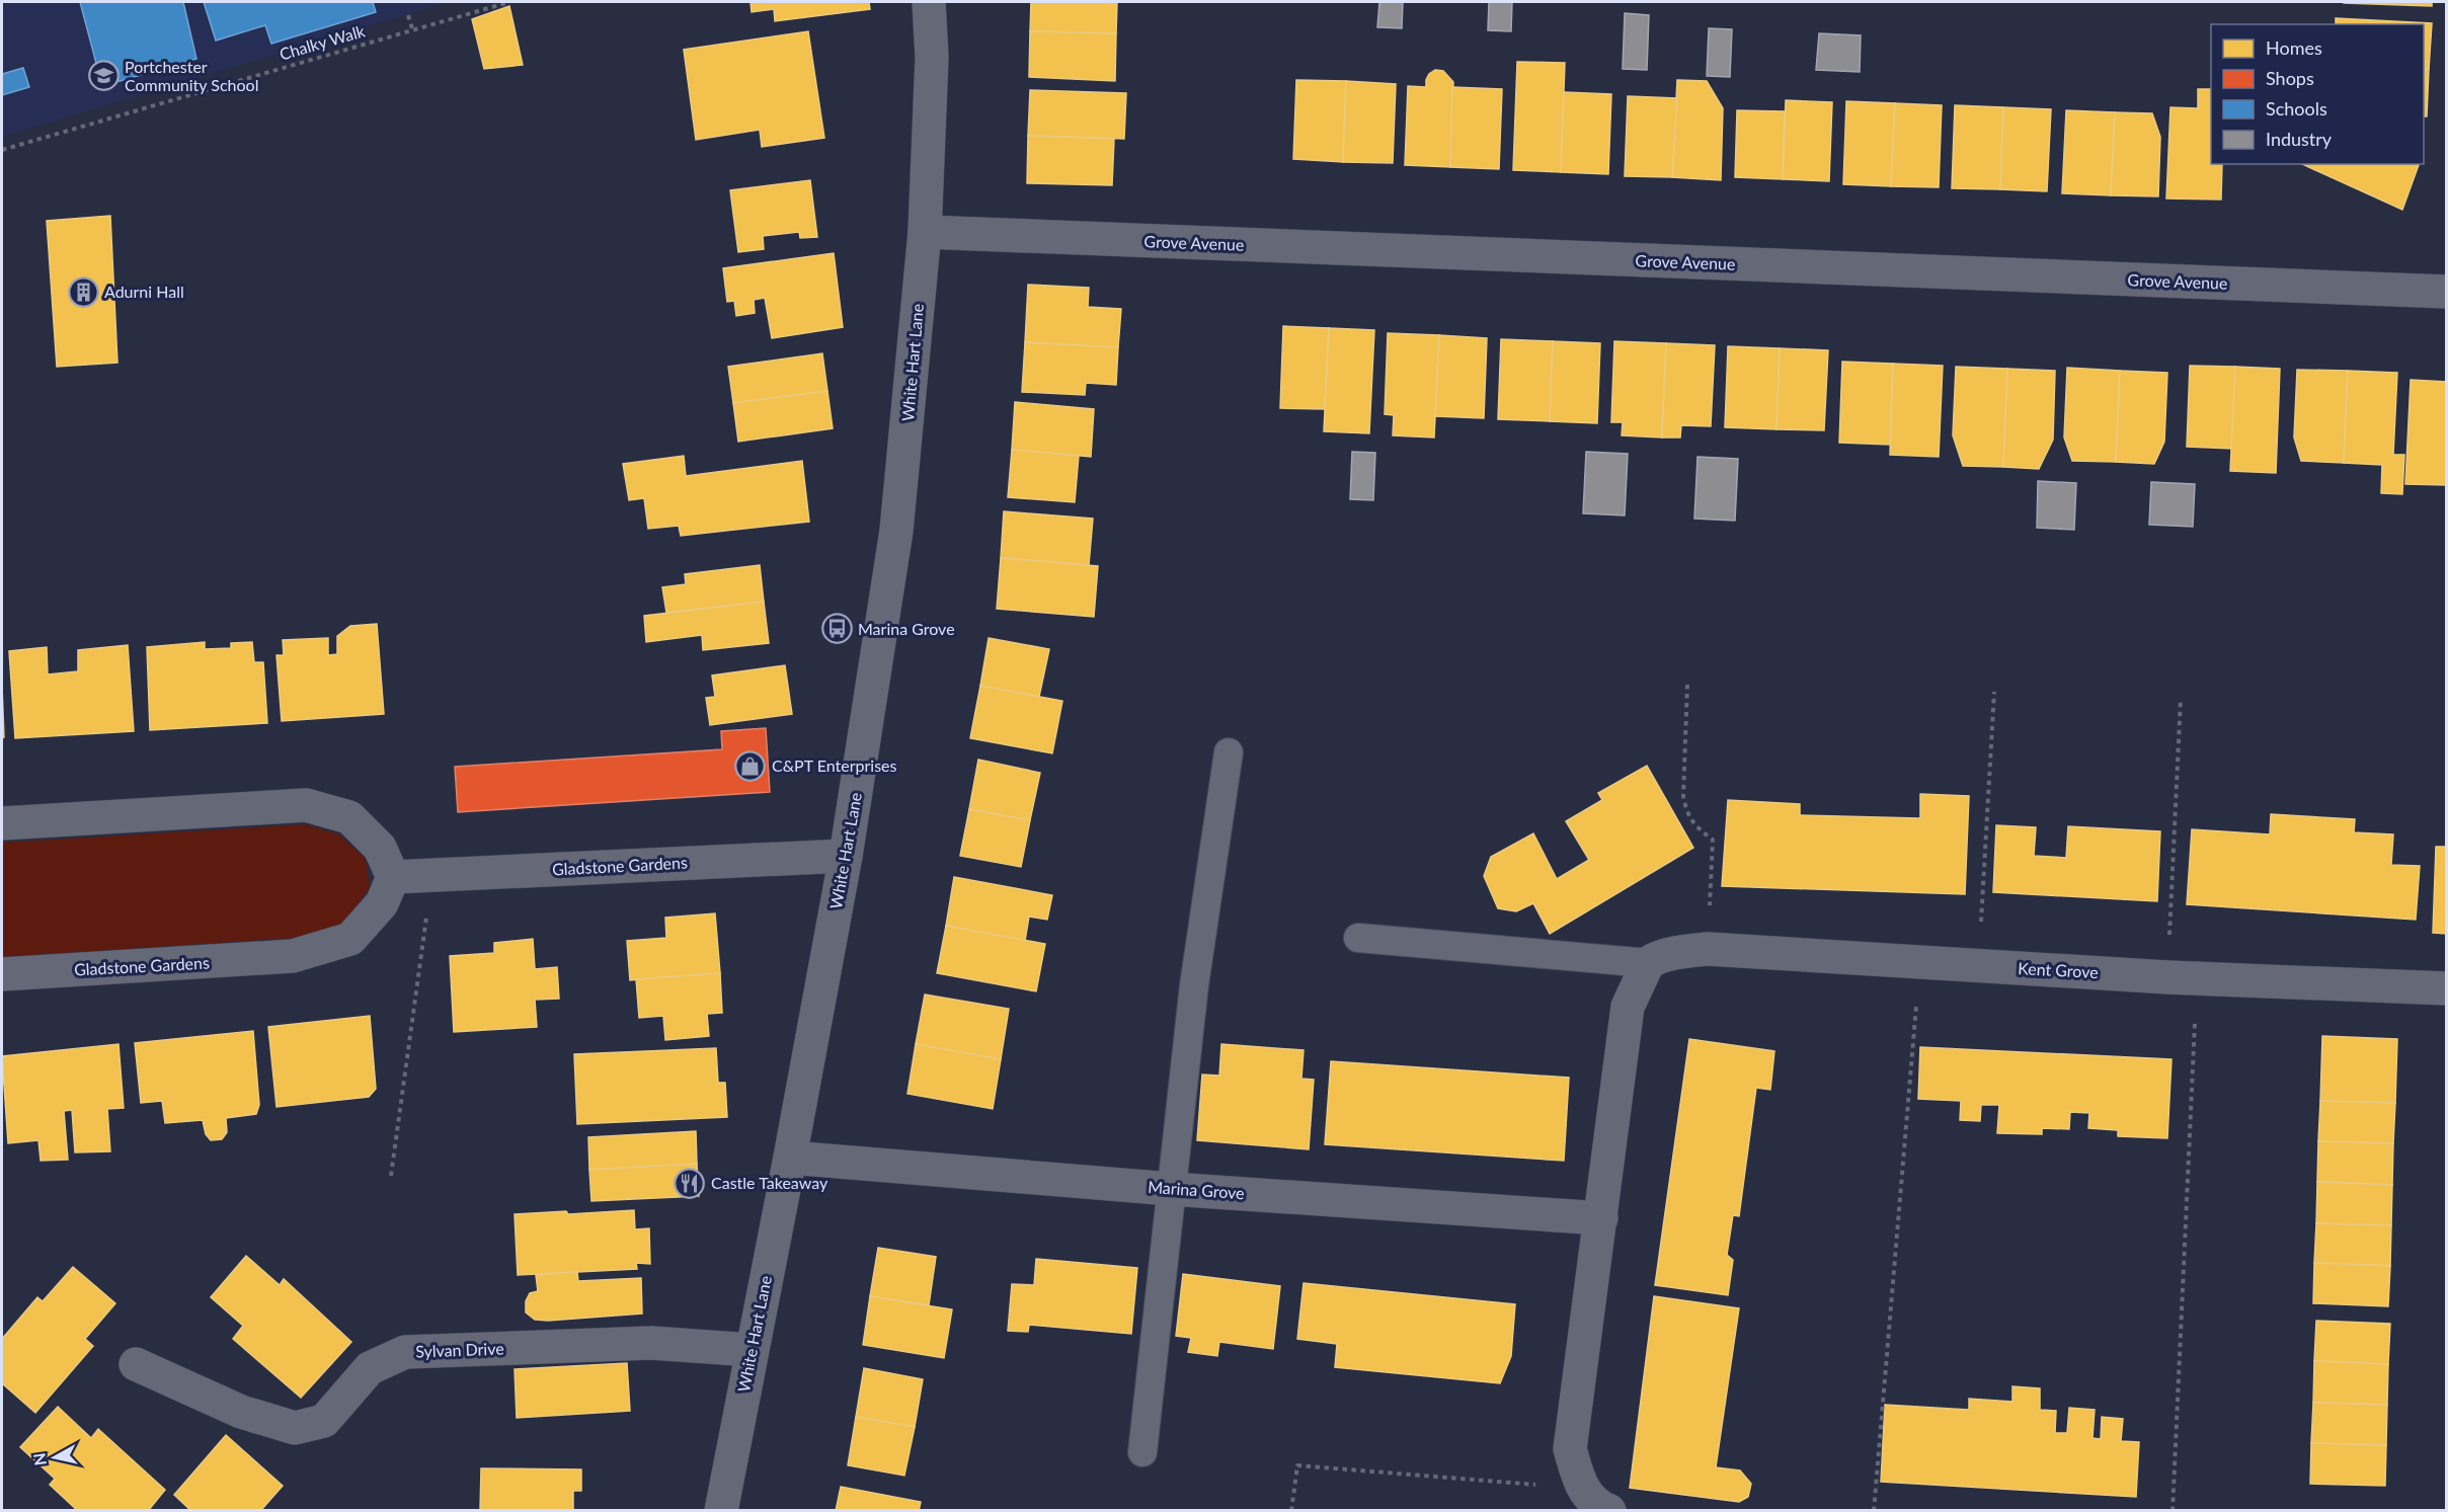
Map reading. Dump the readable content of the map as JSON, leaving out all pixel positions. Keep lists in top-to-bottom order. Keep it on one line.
{"streets":{"street":["Grove Avenue","White Hart Lane","Gladstone Gardens","Kent Grove","Marina Grove","Sylvan Drive"],"path":["Chalky Walk"]},"crossings":[["Grove Avenue","White Hart Lane"],["White Hart Lane","Gladstone Gardens"],["White Hart Lane","Marina Grove"],["White Hart Lane","Sylvan Drive"]],"places":{"school or university":["Portchester Community School"],"building":["Adurni Hall"],"bus stop":["Marina Grove"],"shop":["C&PT Enterprises"],"restaurant":["Castle Takeaway"]},"legend":["Homes","Shops","Schools","Industry"],"north":"left"}
